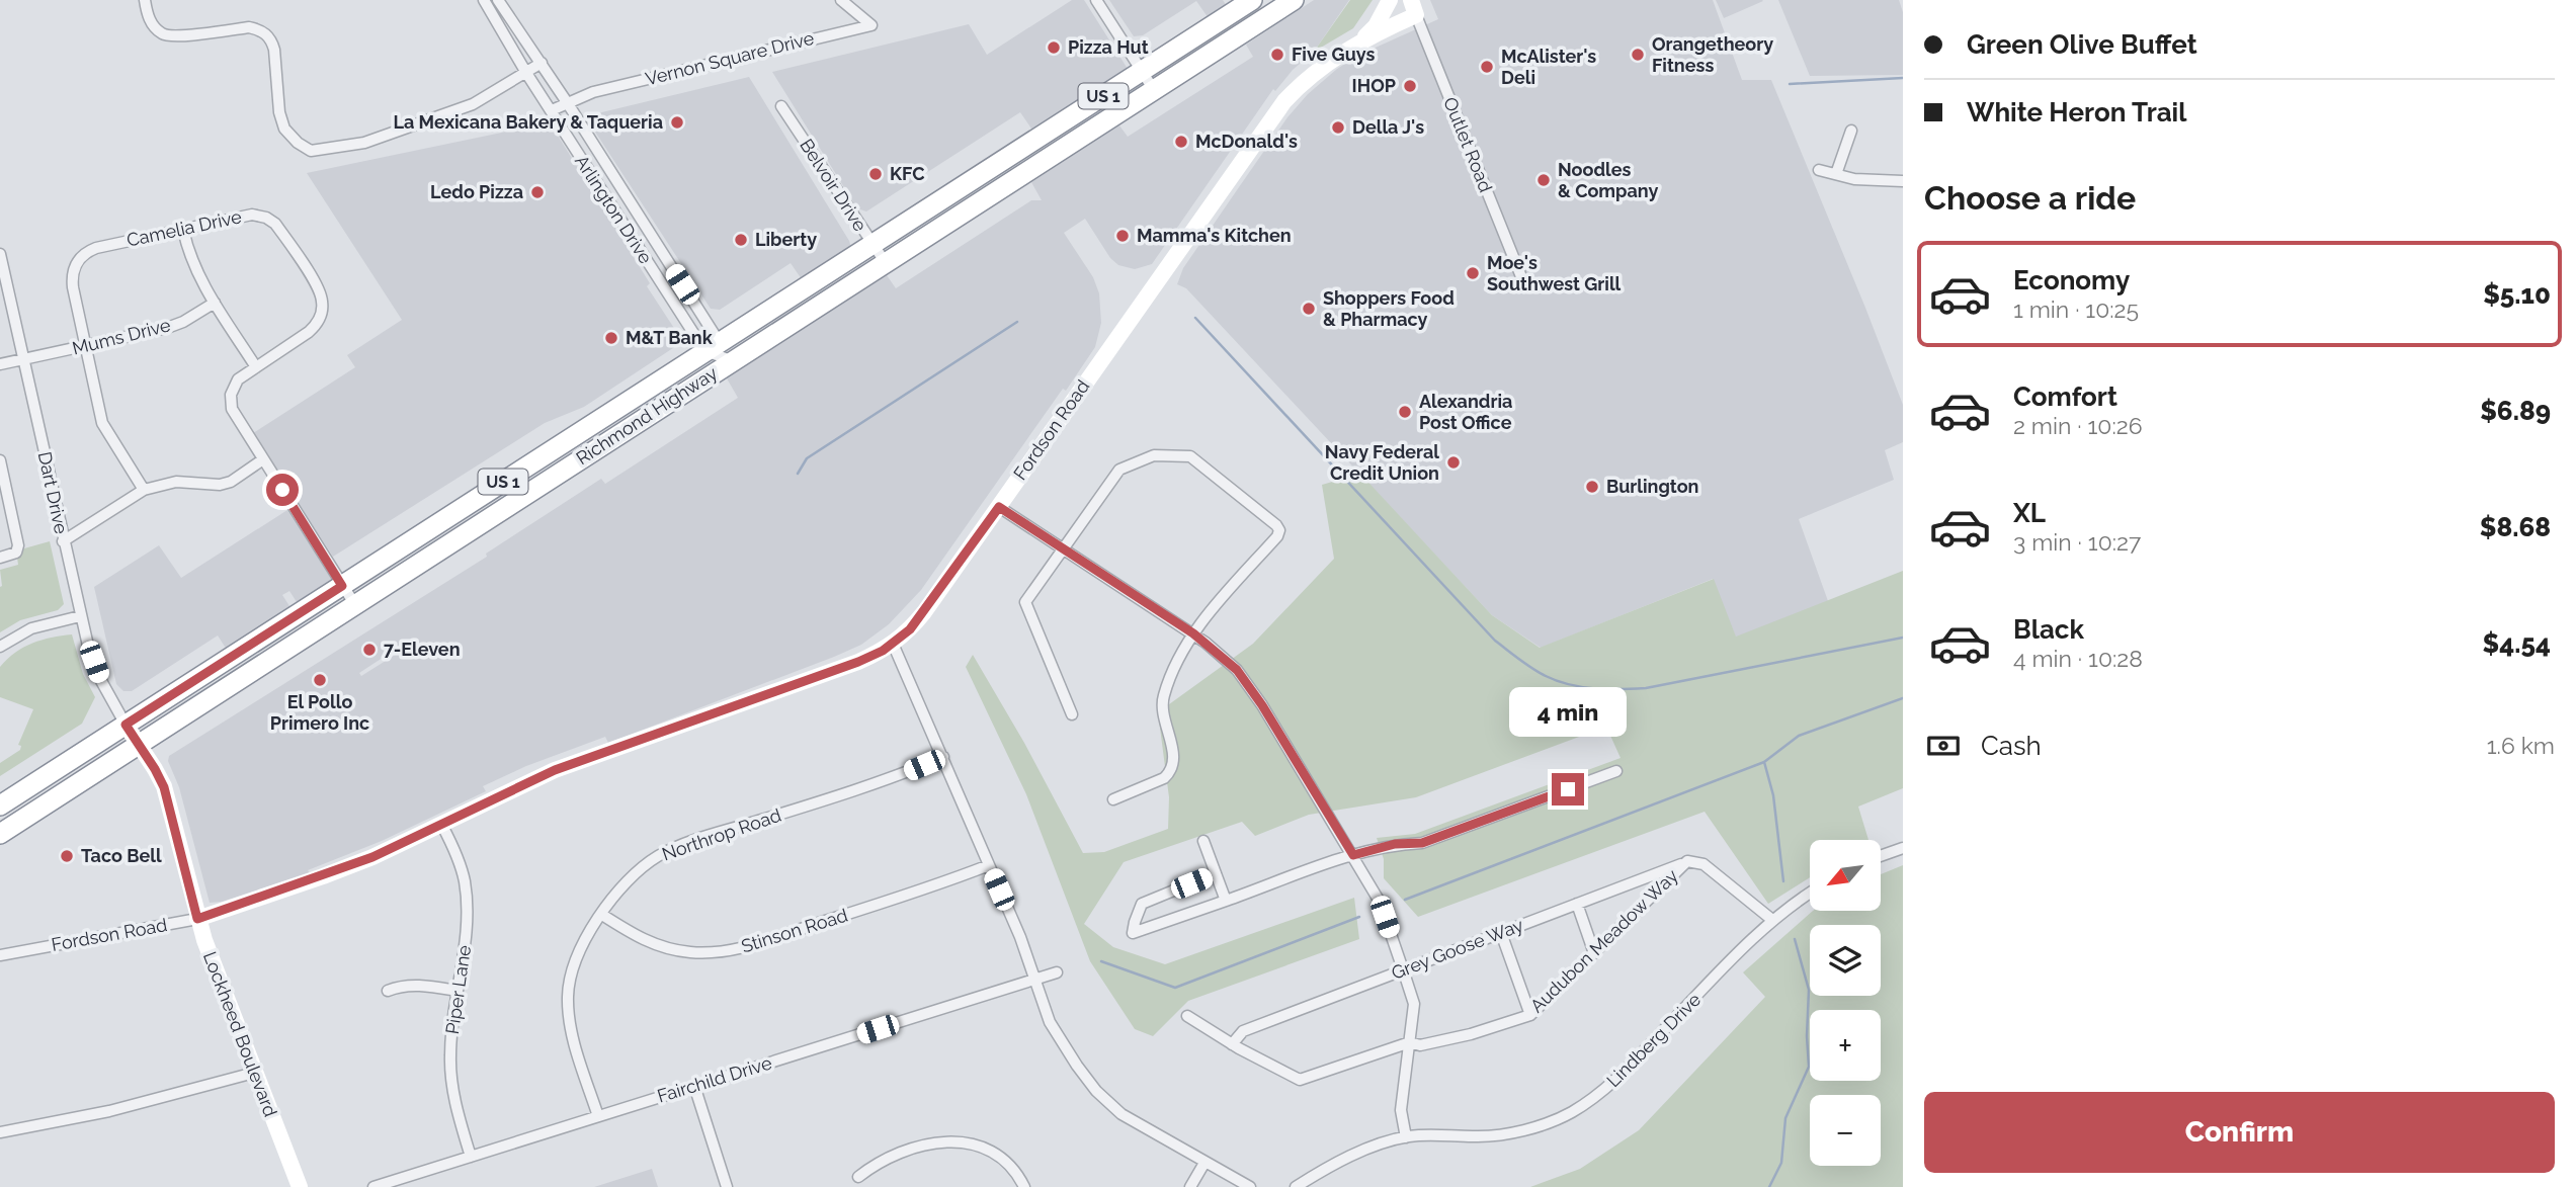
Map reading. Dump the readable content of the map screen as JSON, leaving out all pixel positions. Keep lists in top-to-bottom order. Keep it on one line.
{"streets":{"highway":["US 1","Richmond Highway"],"street":["Vernon Square Drive","Outlet Road","Belvoir Drive","Arlington Drive","Camelia Drive","Mums Drive","Fordson Road","Dart Drive","Northrop Road","Stinson Road","Audubon Meadow Way","Grey Goose Way","Piper Lane","Lockheed Boulevard","Lindberg Drive","Fairchild Drive"]},"crossings":[["Vernon Square Drive","Arlington Drive"],["Outlet Road","Fordson Road"],["Belvoir Drive","Richmond Highway"],["Arlington Drive","Richmond Highway"],["Camelia Drive","Mums Drive"],["Camelia Drive","Richmond Highway"],["Mums Drive","Dart Drive"],["Richmond Highway","Dart Drive"],["Richmond Highway","Lockheed Boulevard"],["Fordson Road","Piper Lane"],["Fordson Road","Lockheed Boulevard"],["Dart Drive","Lockheed Boulevard"],["Northrop Road","Stinson Road"],["Northrop Road","Fairchild Drive"],["Audubon Meadow Way","Grey Goose Way"],["Audubon Meadow Way","Lindberg Drive"],["Piper Lane","Fairchild Drive"]],"places":["Pizza Hut","Five Guys","Orangetheory Fitness","McAlister's Deli","IHOP","La Mexicana Bakery & Taqueria","Della J's","McDonald's","KFC","Noodles & Company","Ledo Pizza","Mamma's Kitchen","Liberty","Moe's Southwest Grill","Shoppers Food & Pharmacy","M&T Bank","Alexandria Post Office","Navy Federal Credit Union","Burlington","7-Eleven","El Pollo Primero Inc","Taco Bell"],"north":"bottom left","page":{"banner":["Green Olive Buffet","White Heron Trail"],"heading":"Choose a ride","list":[{"name":"Economy","note":"1 min · 10:25","value":"$5.10"},{"name":"Comfort","note":"2 min · 10:26","value":"$6.89"},{"name":"XL","note":"3 min · 10:27","value":"$8.68"},{"name":"Black","note":"4 min · 10:28","value":"$4.54"}],"bubble":"4 min","pay":["Cash","1.6 km"],"map_buttons":["+","−"],"buttons":"Confirm"}}
